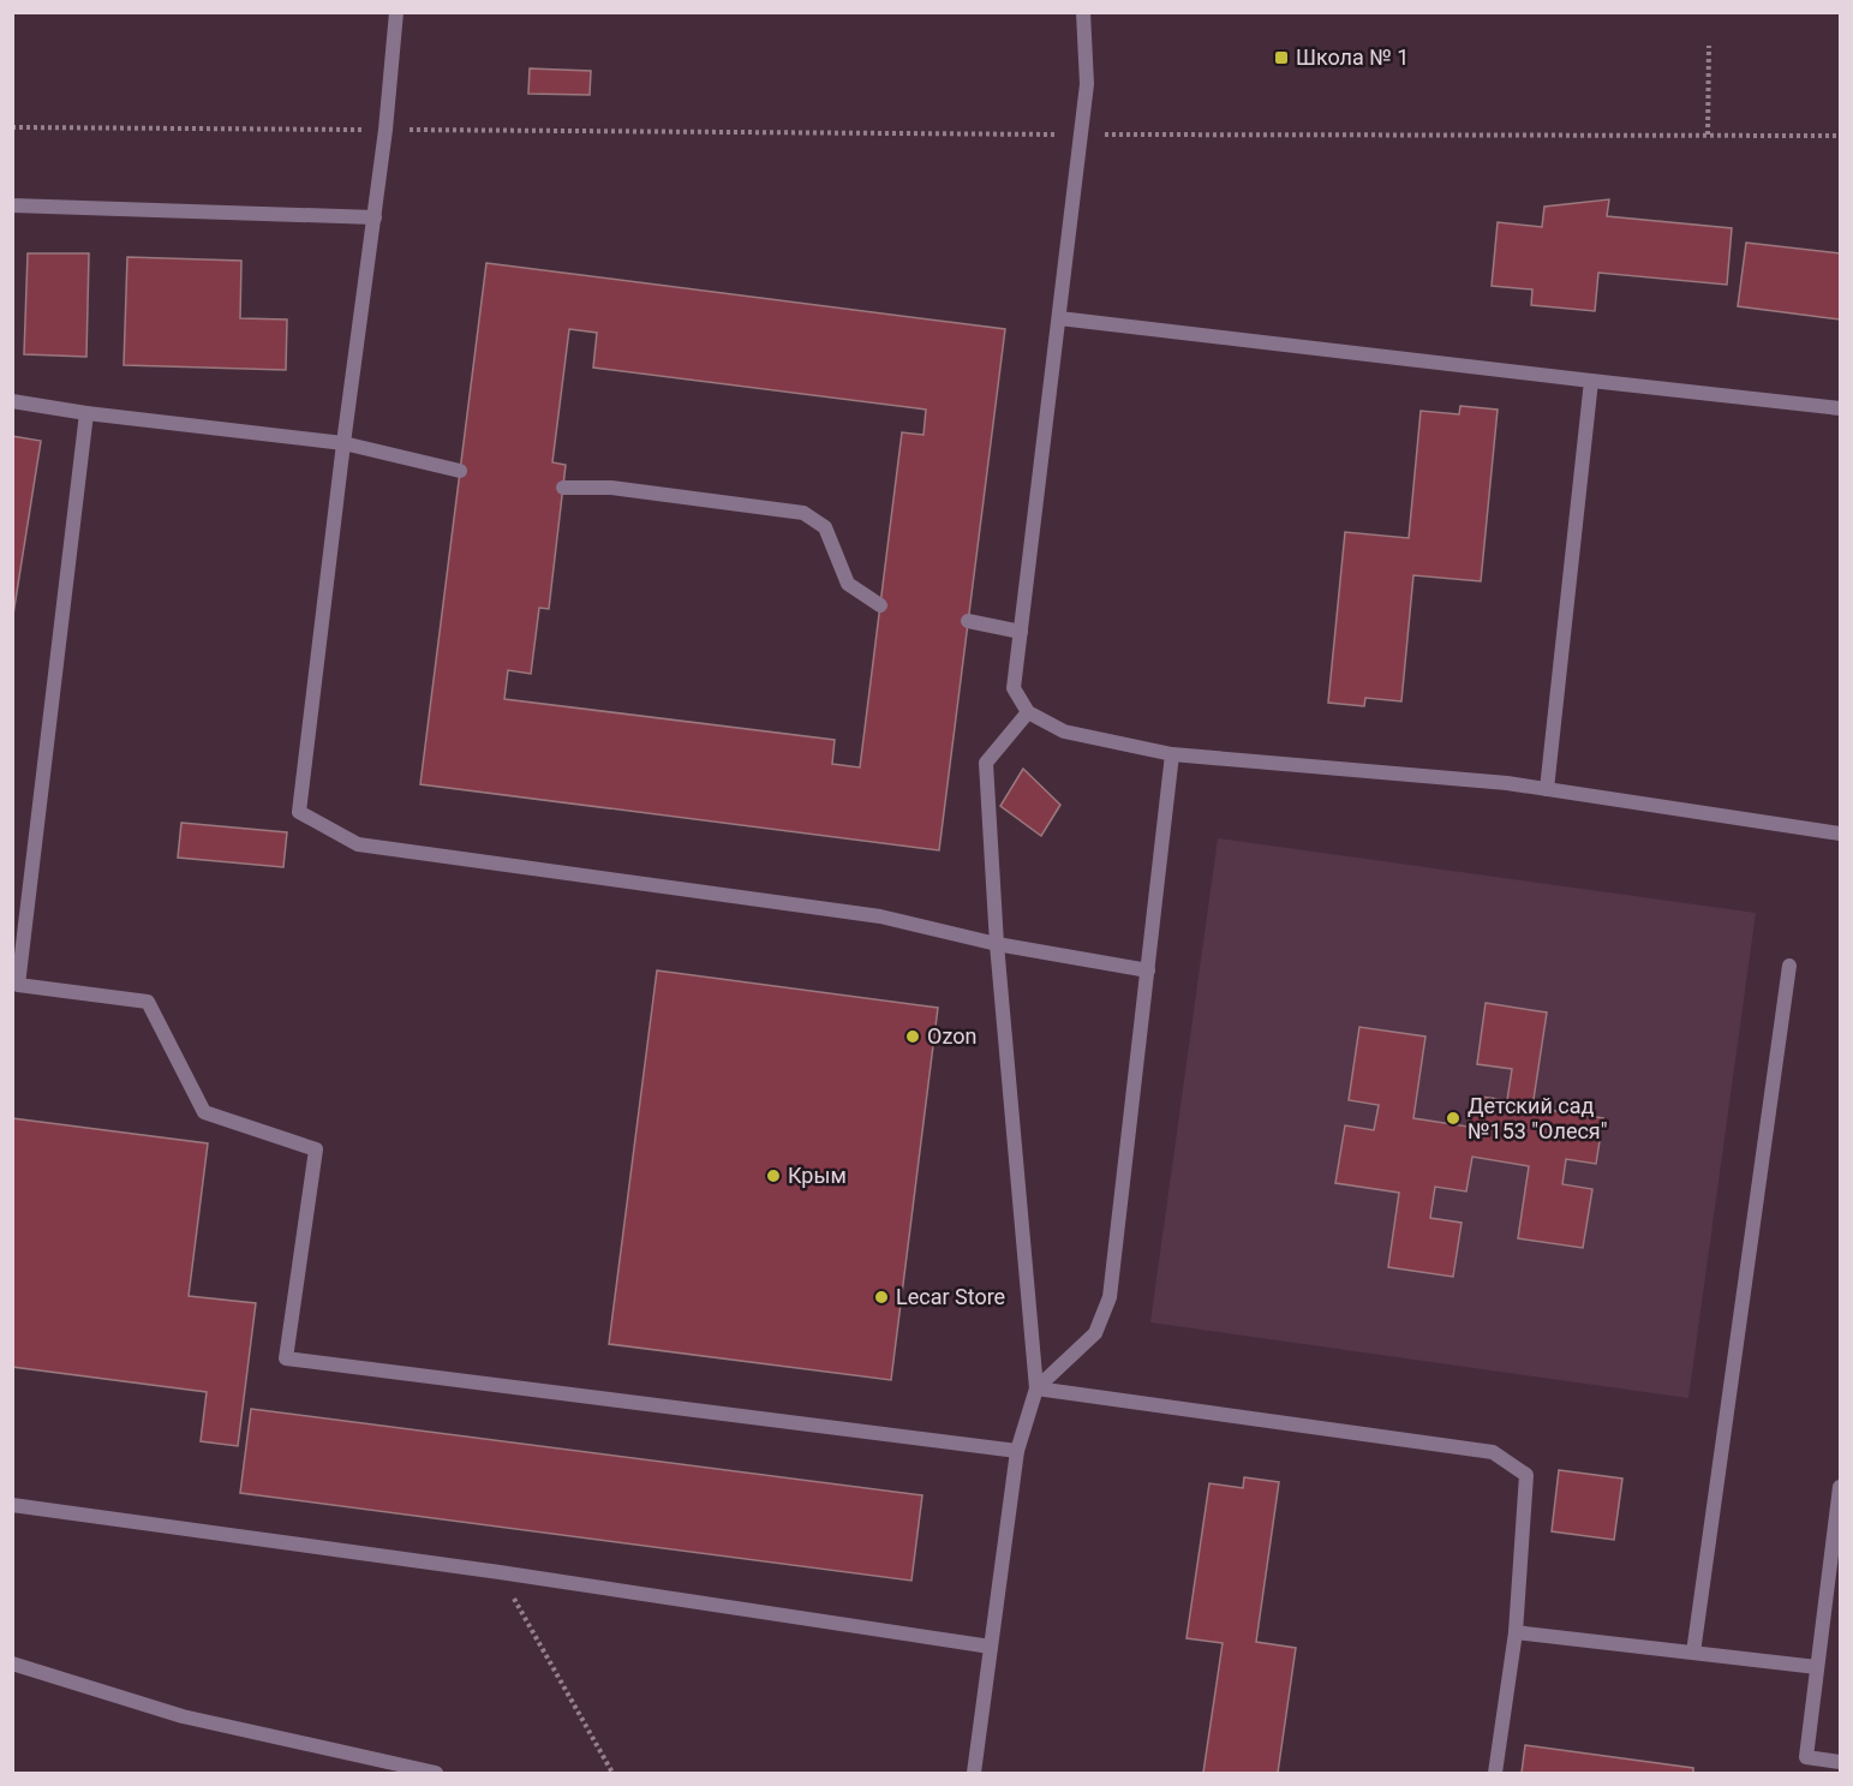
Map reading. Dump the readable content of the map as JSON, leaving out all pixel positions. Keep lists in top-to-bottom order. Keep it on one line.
{"places":{"transit":["Школа № 1"],"other":["Ozon","Детский сад №153 \"Олеся\"","Крым","Lecar Store"]}}
